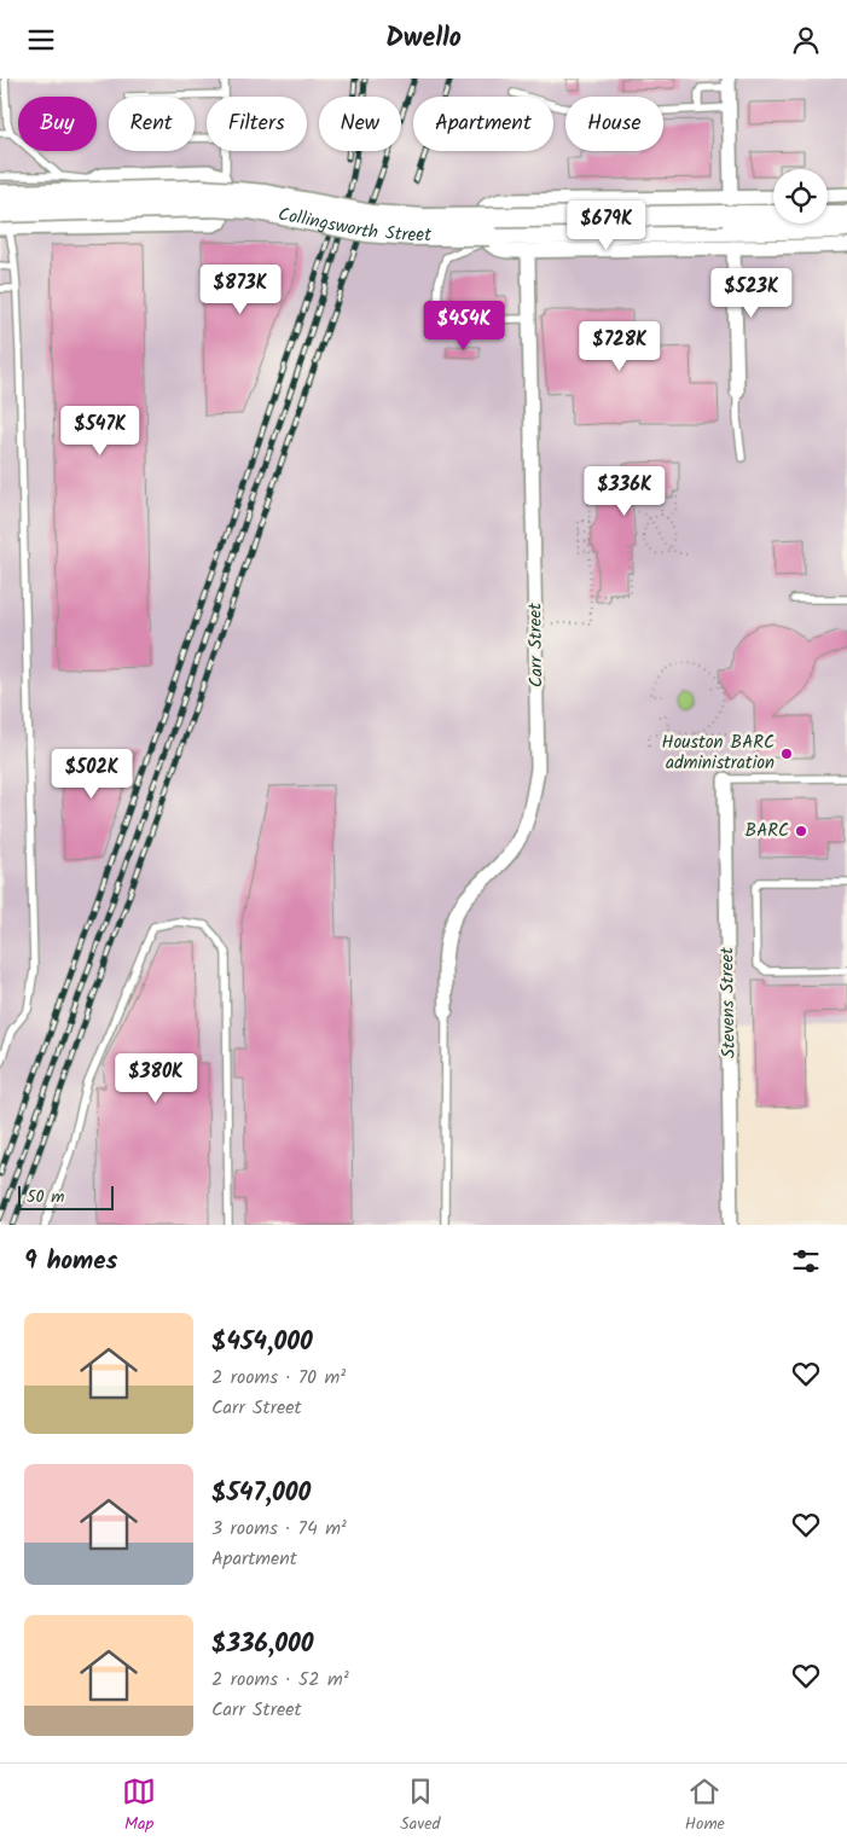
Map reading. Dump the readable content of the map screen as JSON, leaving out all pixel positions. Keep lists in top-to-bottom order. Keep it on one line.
{"streets":{"main road":["Collingsworth Street"],"street":["Carr Street","Stevens Street"]},"crossings":[["Collingsworth Street","Carr Street"]],"places":["Houston BARC administration","BARC"],"scale_bar":"50 m","page":{"header":"Dwello","chip":["Buy","Rent","Filters","New","Apartment","House"],"price":["$679K","$873K","$523K","$454K","$728K","$547K","$336K","$502K","$380K"],"scale":"50 m","heading":"9 homes","list":[{"name":"$454,000","note":"2 rooms · 70 m² · Carr Street"},{"name":"$547,000","note":"3 rooms · 74 m² · Apartment"},{"name":"$336,000","note":"2 rooms · 52 m² · Carr Street"}],"tabs":["Map","Saved","Home"]}}
